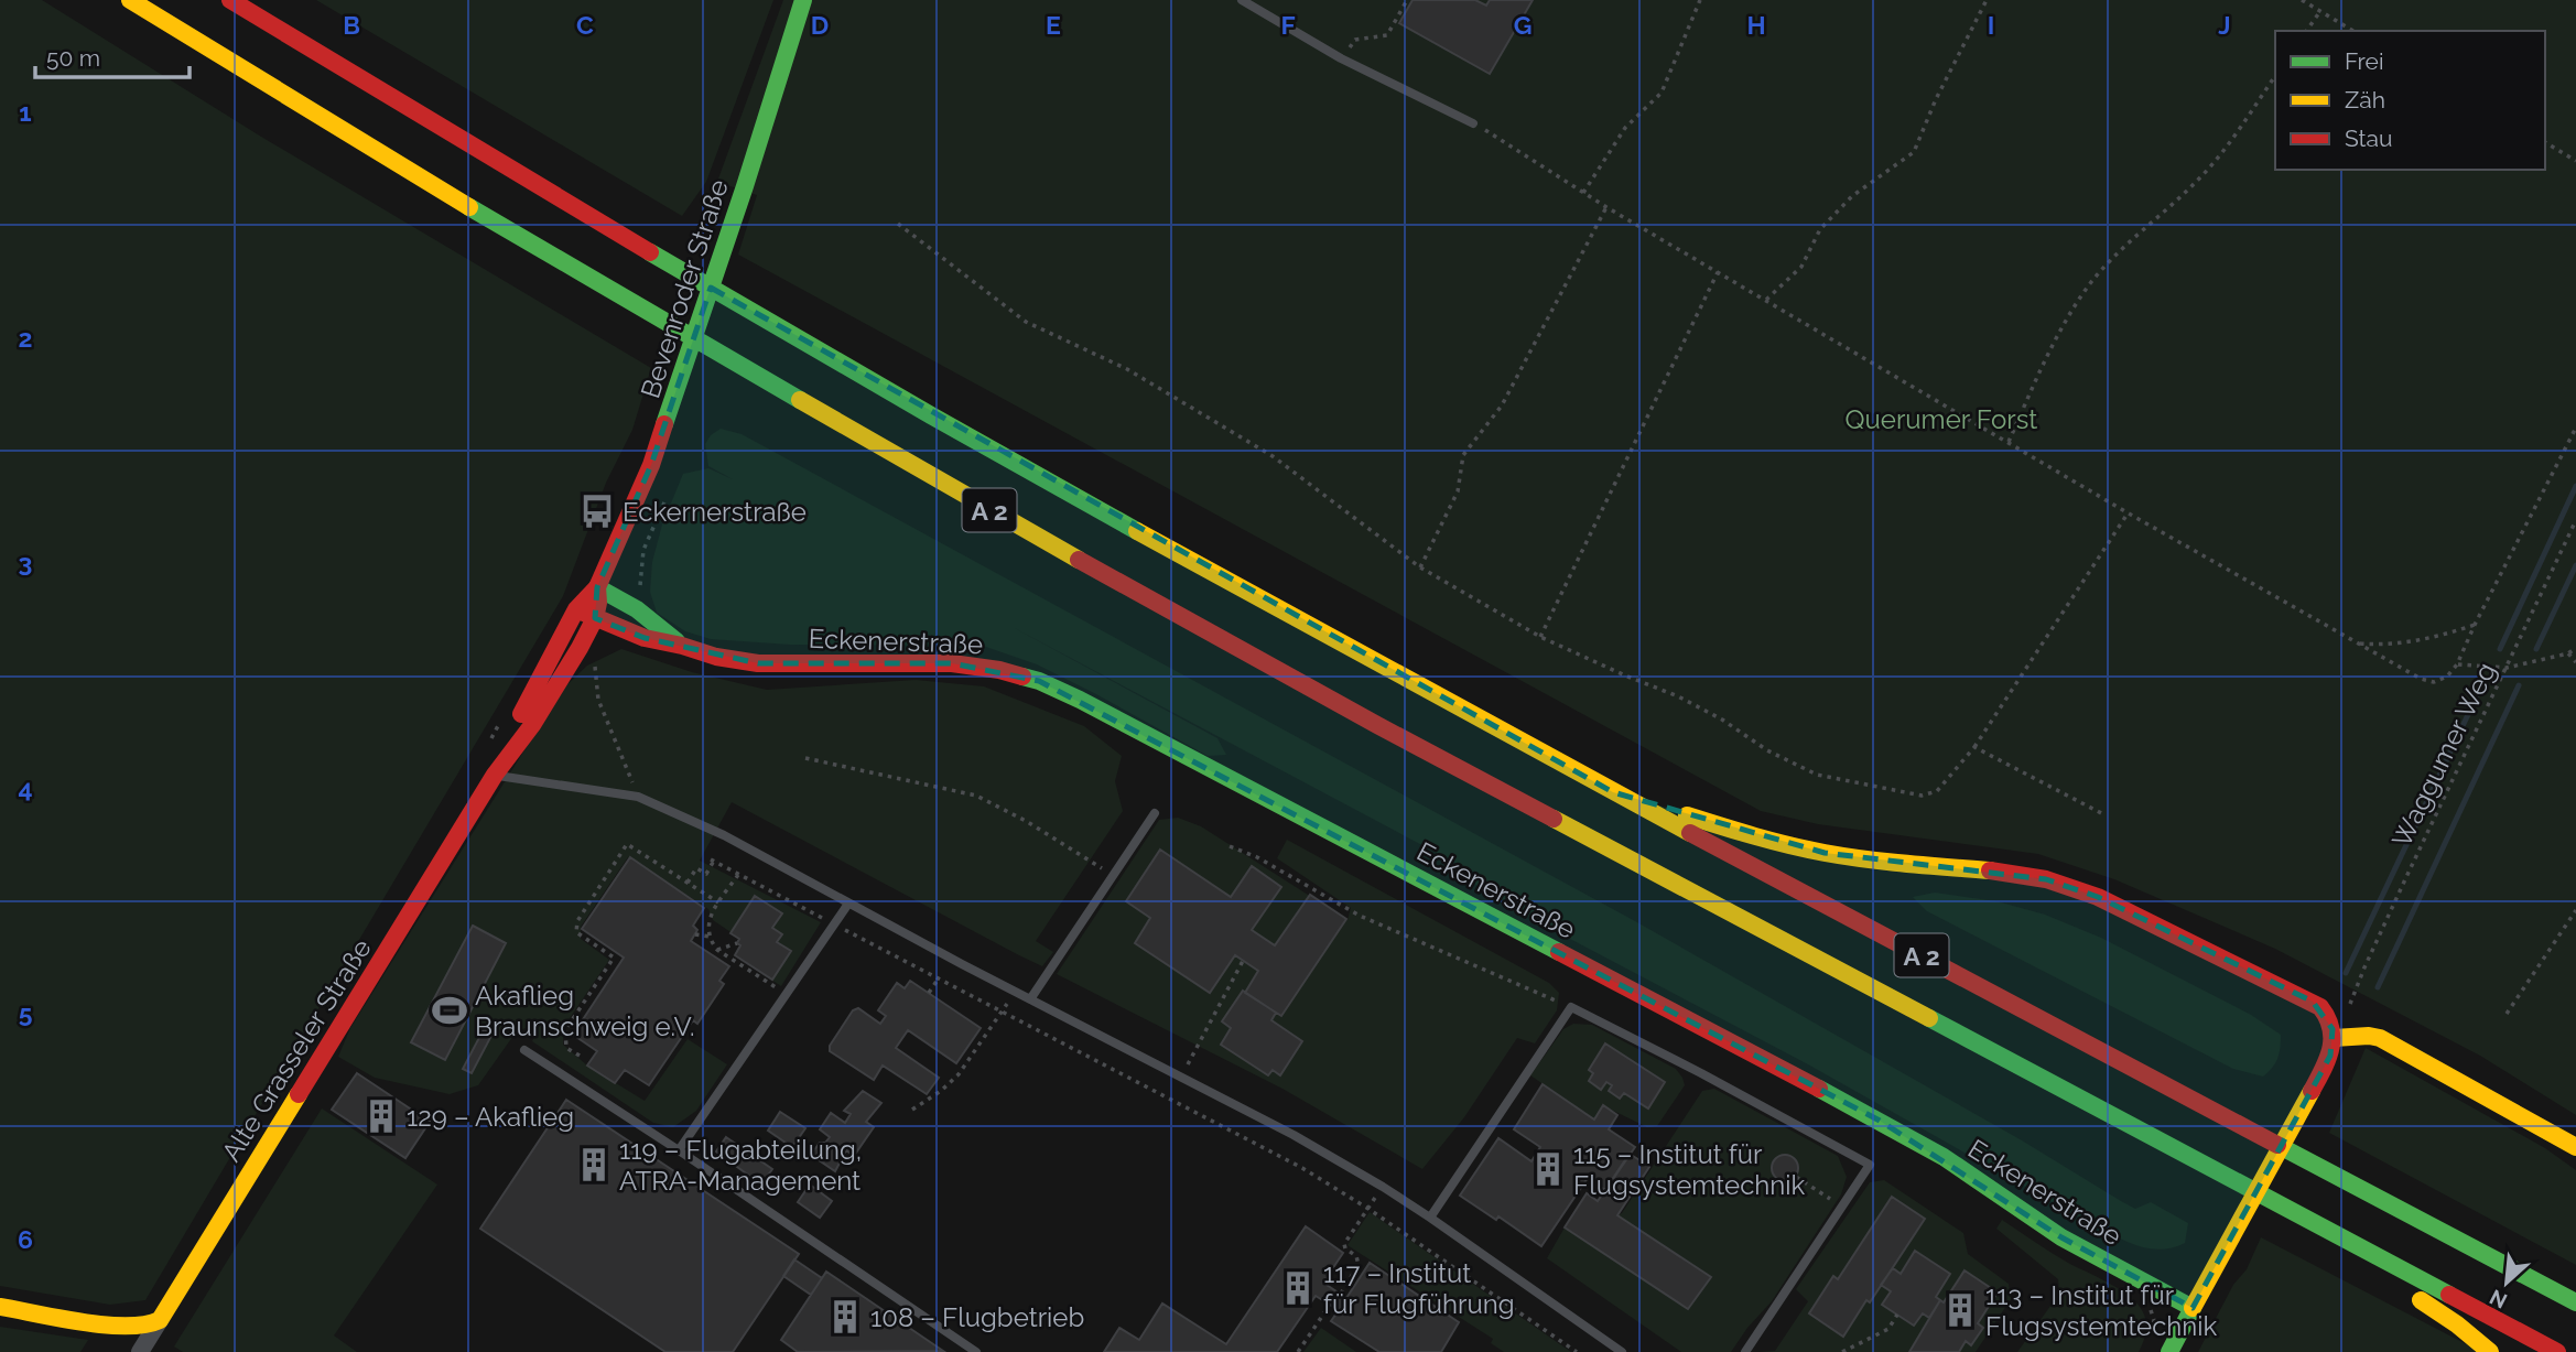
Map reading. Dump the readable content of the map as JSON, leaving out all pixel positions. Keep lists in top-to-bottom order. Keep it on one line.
{"streets":{"main road":["Bevenroder Straße","A 2","Eckenerstraße","Alte Grasseler Straße"],"path":["Waggumer Weg"]},"crossings":[["Bevenroder Straße","Eckenerstraße"],["Bevenroder Straße","Alte Grasseler Straße"],["Eckenerstraße","Alte Grasseler Straße"]],"parks":["Querumer Forst"],"places":{"bus stop":["Eckernerstraße"],"sports":["Akaflieg Braunschweig e.V."],"building":["129 – Akaflieg","119 – Flugabteilung, ATRA-Management","115 – Institut für Flugsystemtechnik","117 – Institut für Flugführung","113 – Institut für Flugsystemtechnik","108 – Flugbetrieb"]},"legend":["Frei","Zäh","Stau"],"scale_bar":"50 m","north":"bottom left","grid":{"columns":["B","C","D","E","F","G","H","I","J"],"rows":["1","2","3","4","5","6"]}}
